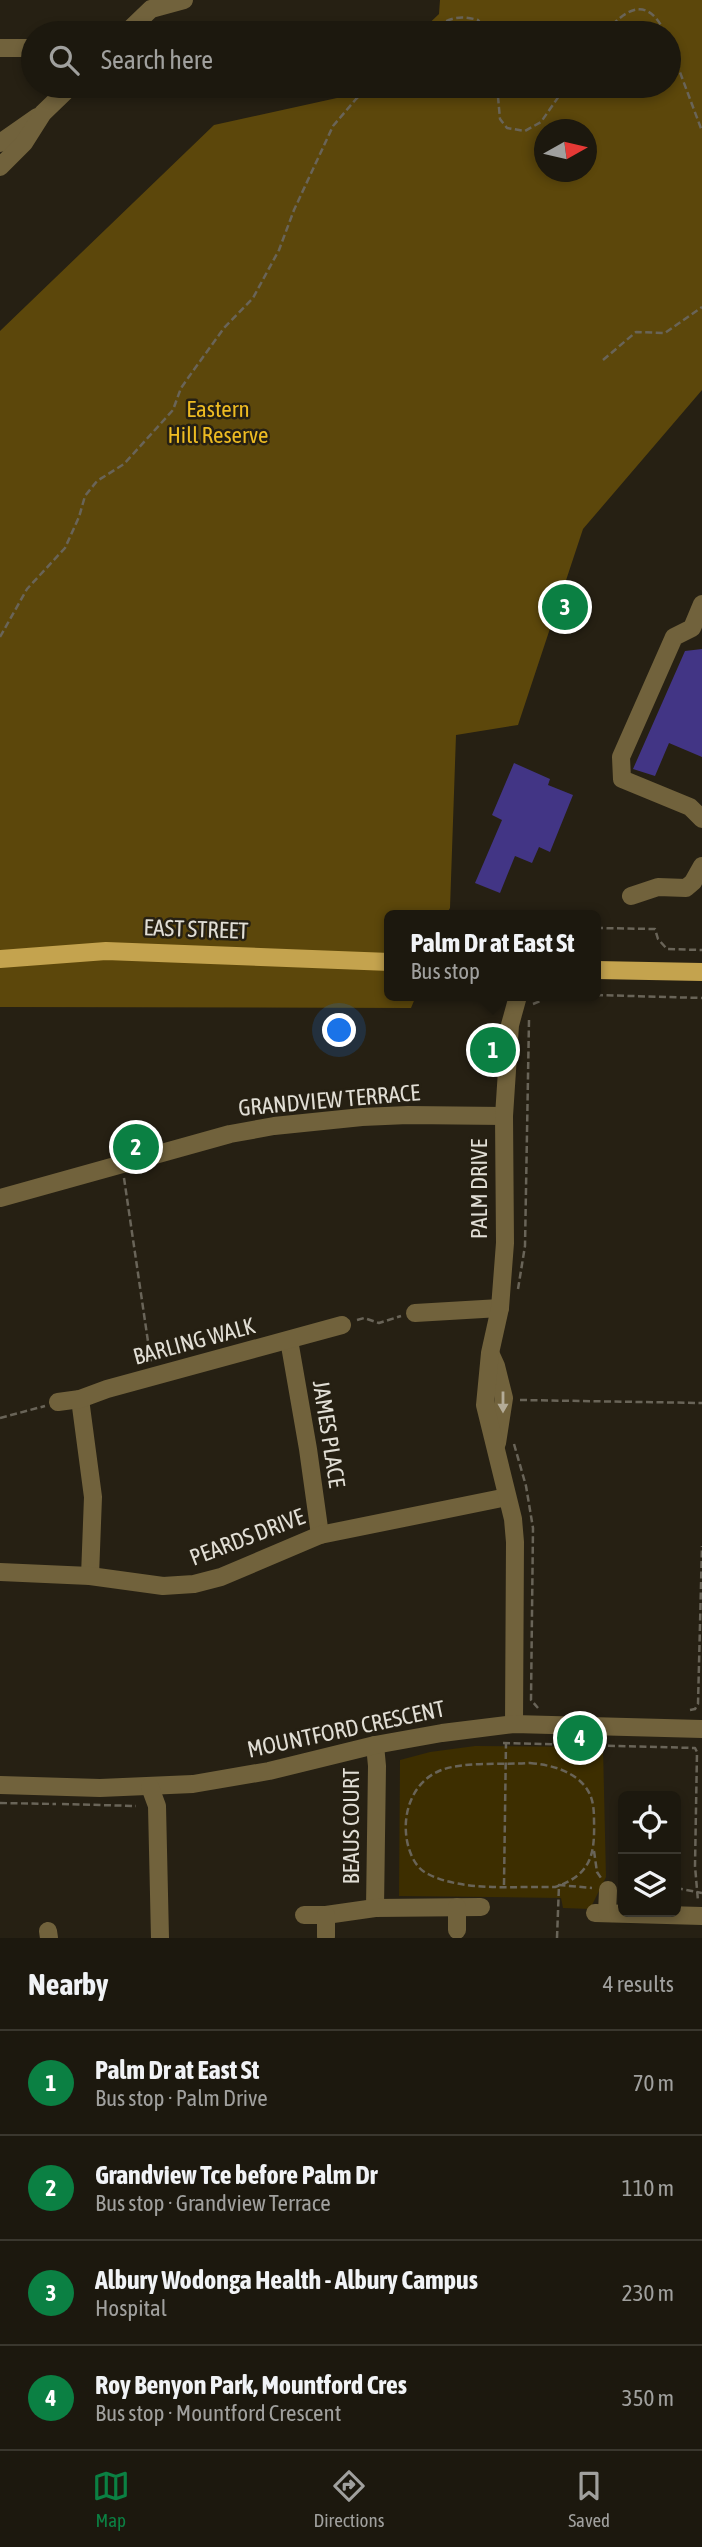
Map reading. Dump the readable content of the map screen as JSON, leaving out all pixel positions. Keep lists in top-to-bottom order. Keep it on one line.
{"streets":{"main road":["EAST STREET"],"street":["GRANDVIEW TERRACE","PALM DRIVE","BARLING WALK","JAMES PLACE","PEARDS DRIVE","MOUNTFORD CRESCENT","BEAUS COURT"]},"crossings":[["GRANDVIEW TERRACE","PALM DRIVE"],["PALM DRIVE","PEARDS DRIVE"],["PALM DRIVE","MOUNTFORD CRESCENT"],["BARLING WALK","JAMES PLACE"],["JAMES PLACE","PEARDS DRIVE"],["MOUNTFORD CRESCENT","BEAUS COURT"]],"parks":["Eastern Hill Reserve"],"north":"right","page":{"search":"Search here","pins":["3","1","2","4"],"popup":["Palm Dr at East St","Bus stop"],"heading":["Nearby","4 results"],"list":[{"mark":"1","name":"Palm Dr at East St","note":"Bus stop · Palm Drive","value":"70 m"},{"mark":"2","name":"Grandview Tce before Palm Dr","note":"Bus stop · Grandview Terrace","value":"110 m"},{"mark":"3","name":"Albury Wodonga Health - Albury Campus","note":"Hospital","value":"230 m"},{"mark":"4","name":"Roy Benyon Park, Mountford Cres","note":"Bus stop · Mountford Crescent","value":"350 m"}],"nav":["Map","Directions","Saved"]}}
